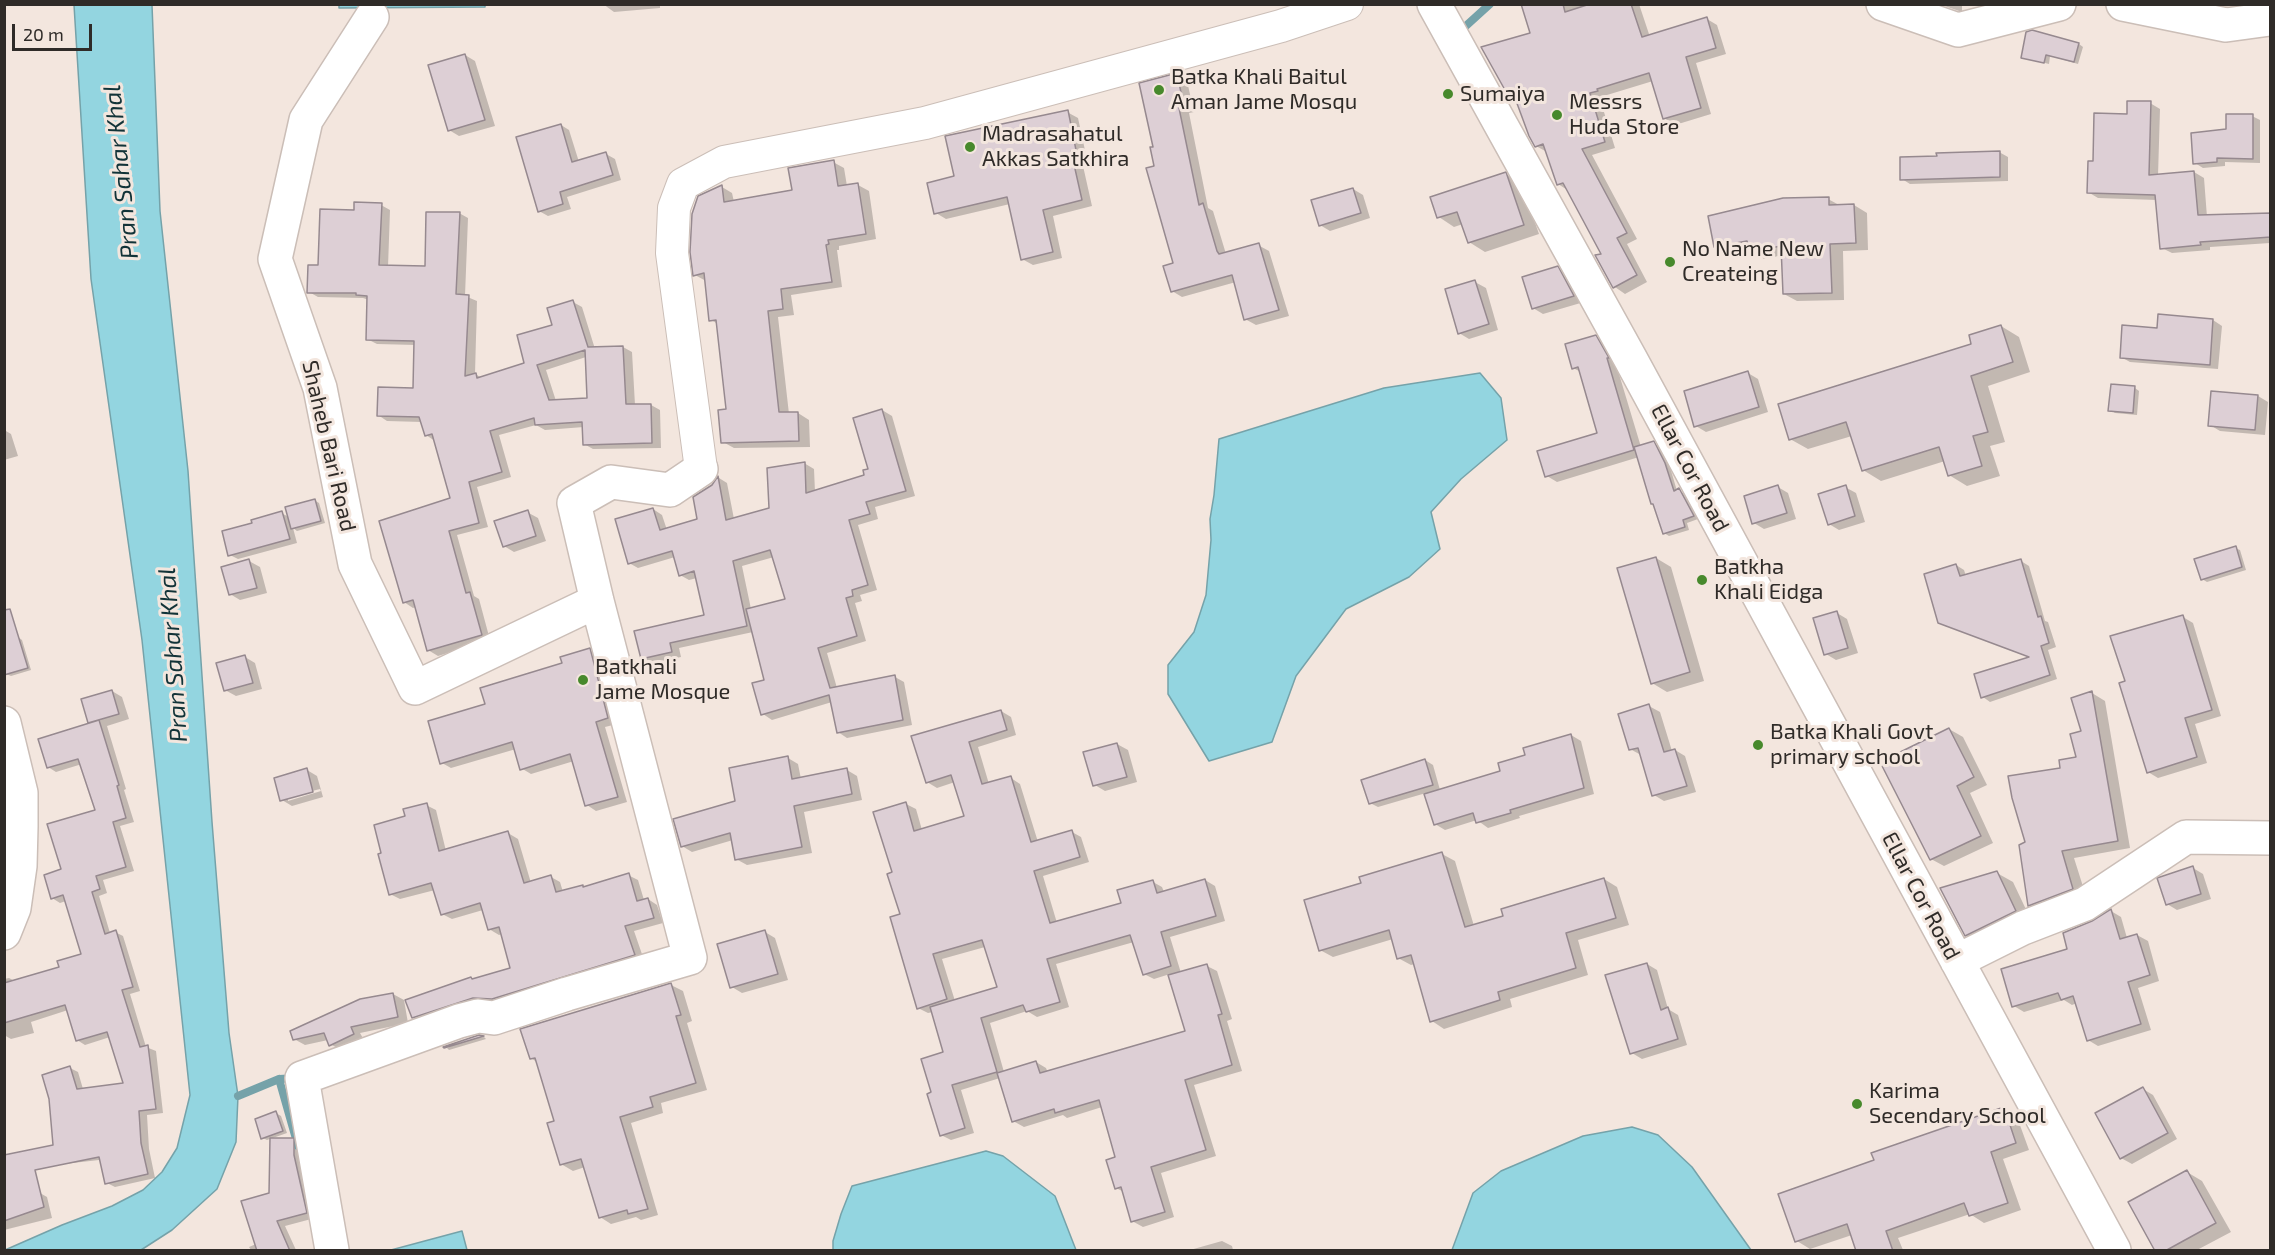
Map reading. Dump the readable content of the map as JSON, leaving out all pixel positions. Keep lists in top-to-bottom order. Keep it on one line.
{"streets":{"street":["Shaheb Bari Road","Ellar Cor Road"]},"water":["Pran Sahar Khal"],"places":["Batka Khali Baitul Aman Jame Mosqu","Sumaiya","Messrs Huda Store","Madrasahatul Akkas Satkhira","No Name New Createing","Batkha Khali Eidga","Batkhali Jame Mosque","Batka Khali Govt primary school","Karima Secendary School"],"scale_bar":"20 m"}
